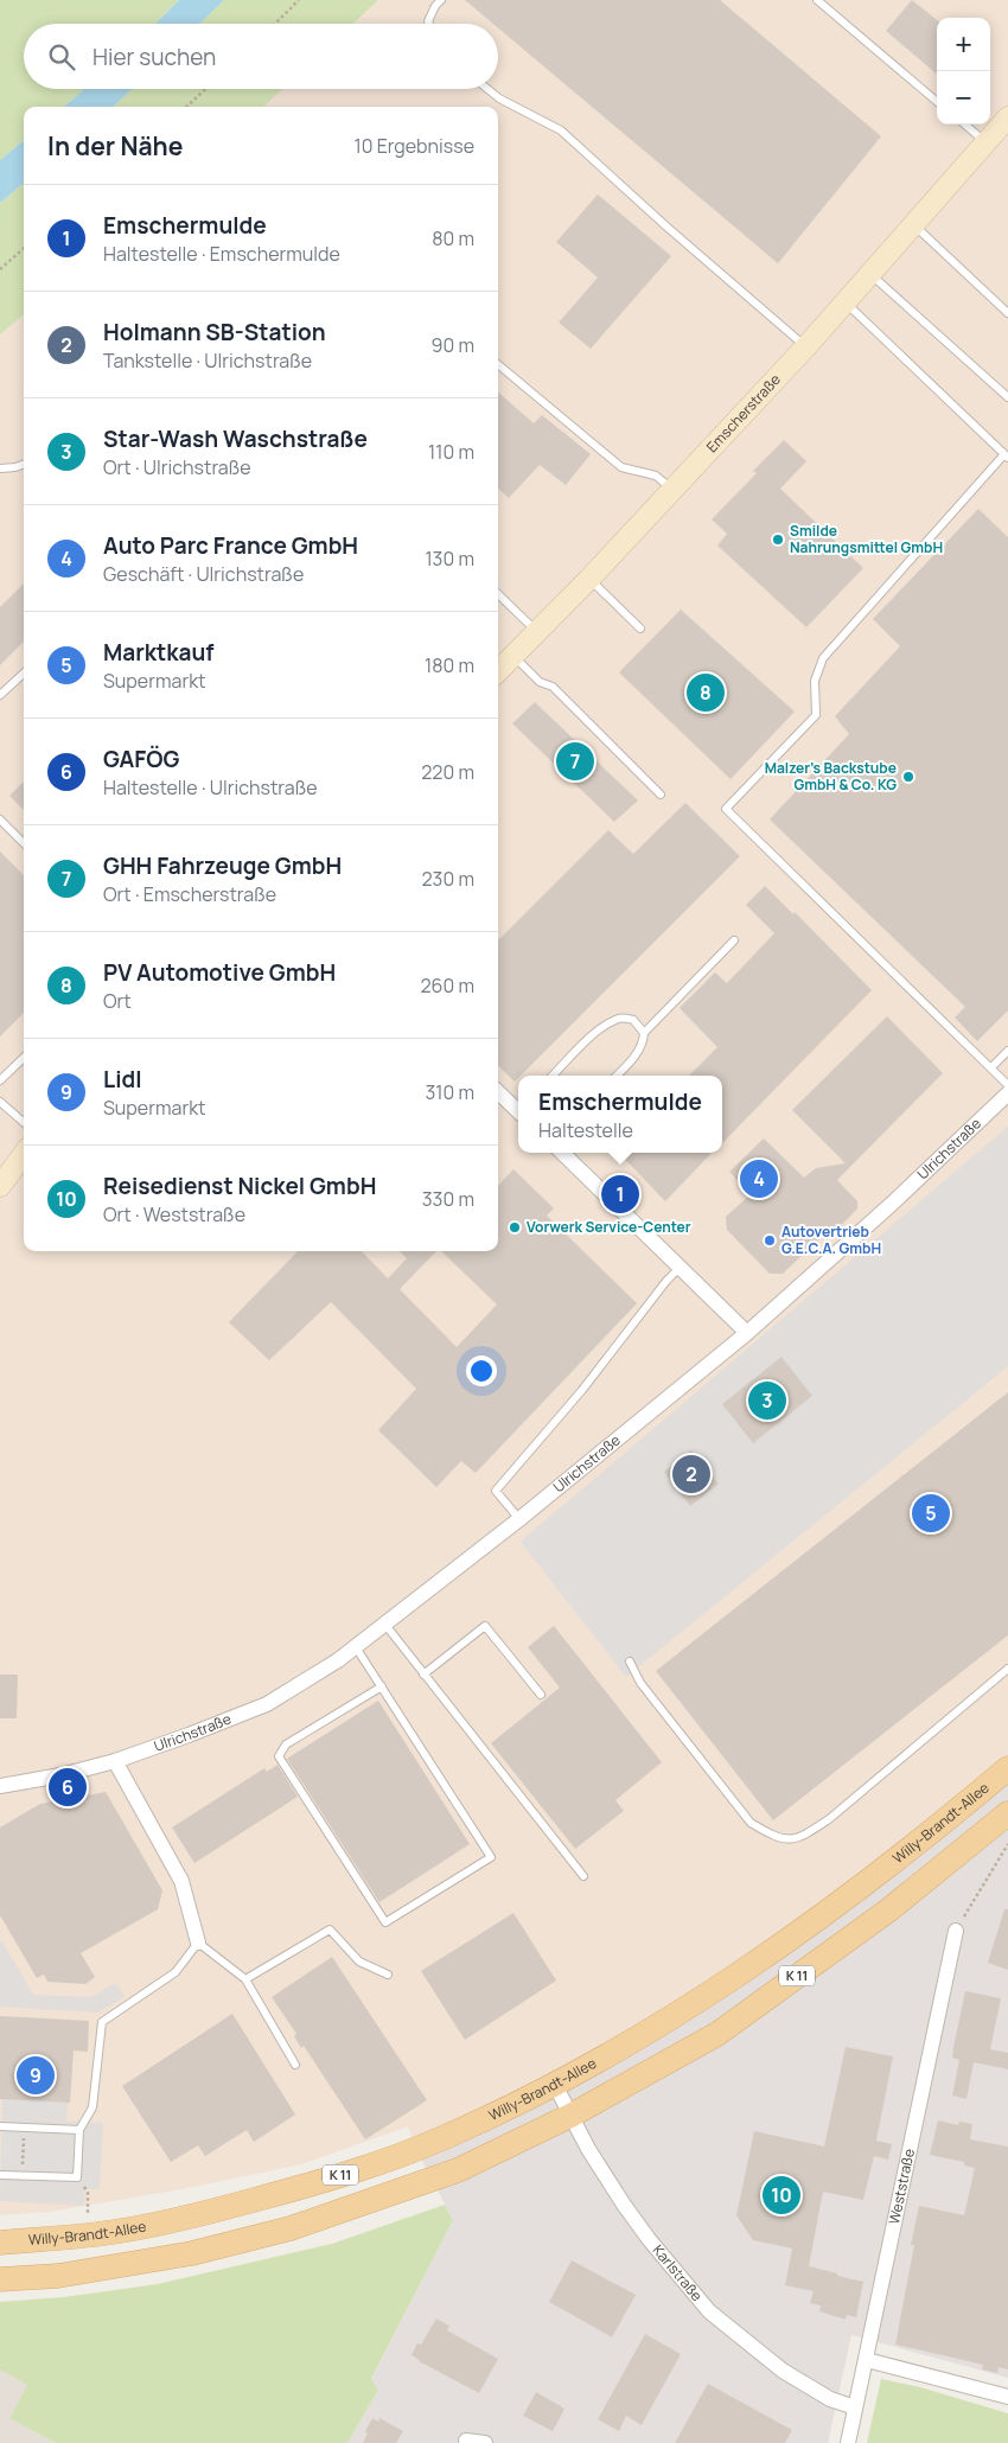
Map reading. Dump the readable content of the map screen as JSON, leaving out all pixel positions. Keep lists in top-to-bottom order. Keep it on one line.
{"streets":{"main road":["Willy-Brandt-Allee","K 11"],"street":["Emscherstraße","Ulrichstraße","Weststraße","Karlstraße"]},"crossings":[["Willy-Brandt-Allee","Karlstraße"],["K 11","Karlstraße"],["Weststraße","Karlstraße"]],"places":["Smilde Nahrungsmittel GmbH","Malzer's Backstube GmbH & Co. KG","Vorwerk Service-Center","Autovertrieb G.E.C.A. GmbH"],"page":{"map_buttons":["+","−"],"search":"Hier suchen","heading":["In der Nähe","10 Ergebnisse"],"list":[{"mark":"1","name":"Emschermulde","note":"Haltestelle · Emschermulde","value":"80 m"},{"mark":"2","name":"Holmann SB-Station","note":"Tankstelle · Ulrichstraße","value":"90 m"},{"mark":"3","name":"Star-Wash Waschstraße","note":"Ort · Ulrichstraße","value":"110 m"},{"mark":"4","name":"Auto Parc France GmbH","note":"Geschäft · Ulrichstraße","value":"130 m"},{"mark":"5","name":"Marktkauf","note":"Supermarkt","value":"180 m"},{"mark":"6","name":"GAFÖG","note":"Haltestelle · Ulrichstraße","value":"220 m"},{"mark":"7","name":"GHH Fahrzeuge GmbH","note":"Ort · Emscherstraße","value":"230 m"},{"mark":"8","name":"PV Automotive GmbH","note":"Ort","value":"260 m"},{"mark":"9","name":"Lidl","note":"Supermarkt","value":"310 m"},{"mark":"10","name":"Reisedienst Nickel GmbH","note":"Ort · Weststraße","value":"330 m"}],"pins":["8","7","4","1","3","2","5","6","9","10"],"popup":["Emschermulde","Haltestelle"]}}
